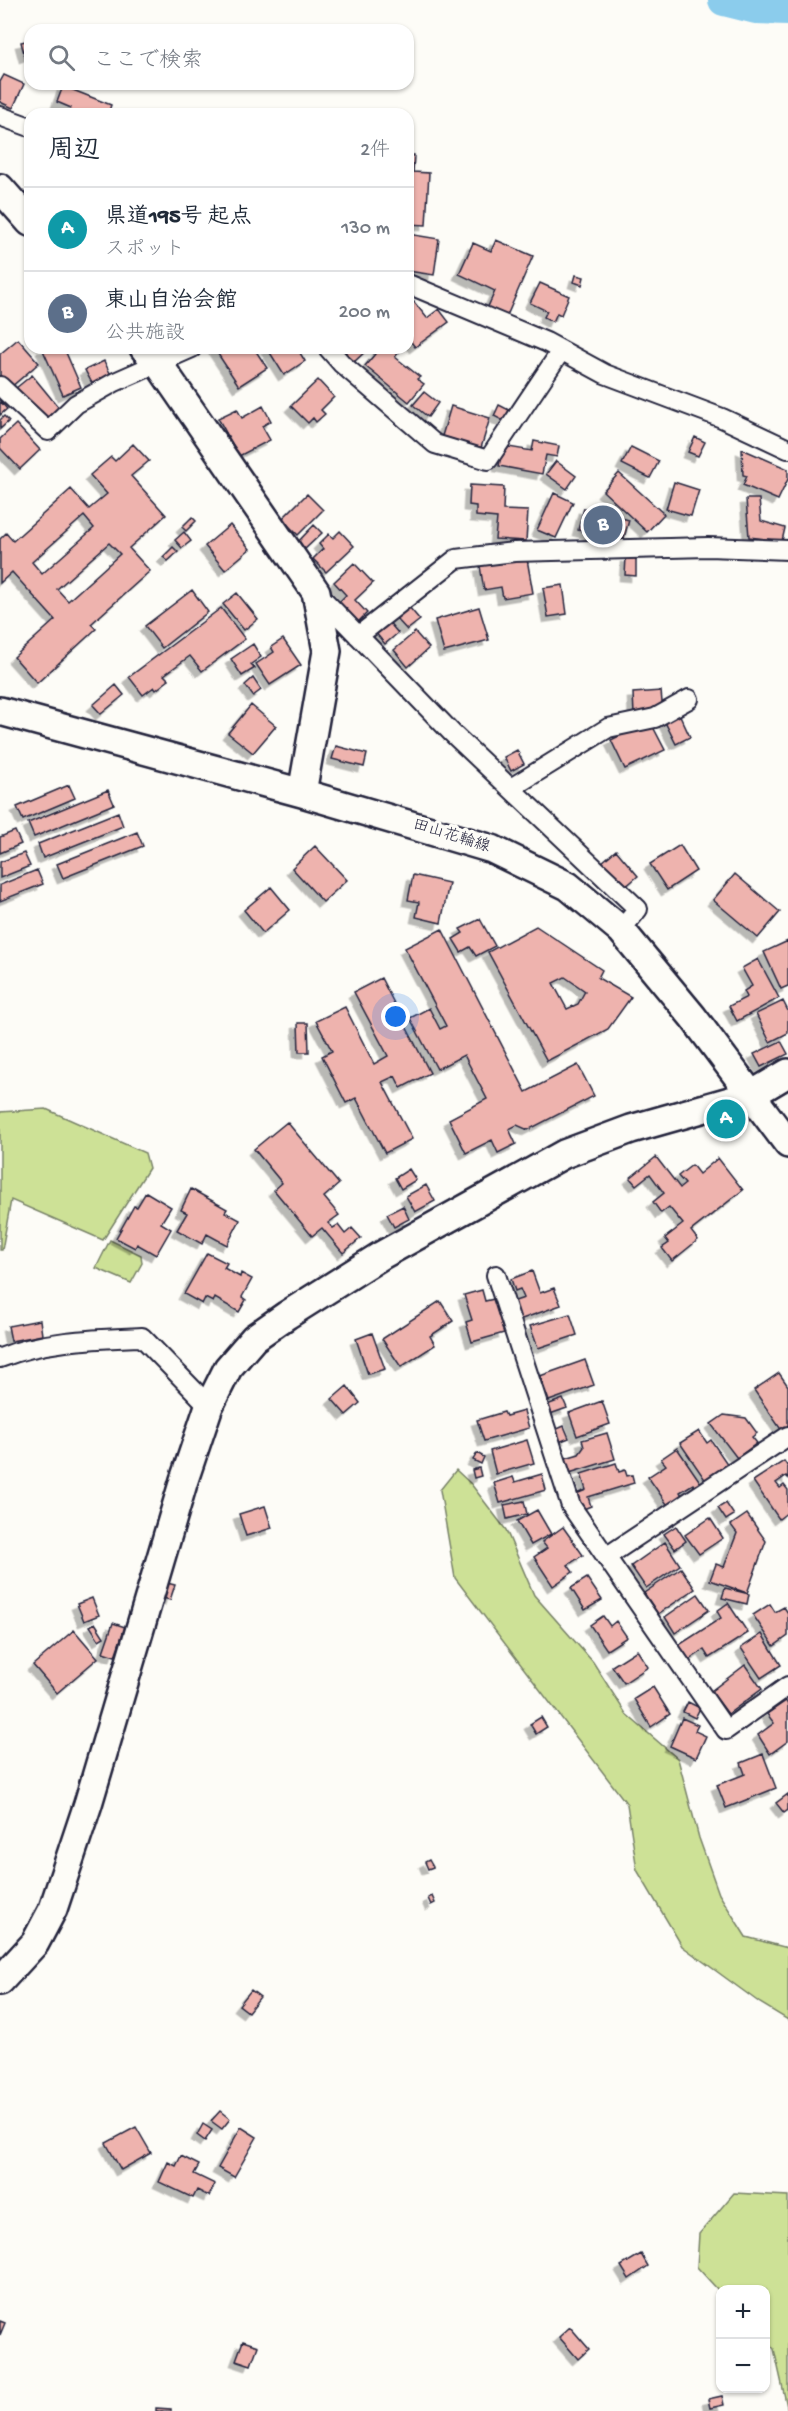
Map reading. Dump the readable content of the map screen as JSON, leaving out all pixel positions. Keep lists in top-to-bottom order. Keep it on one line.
{"streets":{"street":["田山花輪線"]},"page":{"search":"ここで検索","heading":["周辺","2件"],"list":[{"mark":"A","name":"県道195号 起点","note":"スポット","value":"130 m"},{"mark":"B","name":"東山自治会館","note":"公共施設","value":"200 m"}],"pins":["B","A"],"map_buttons":["+","−"]}}
